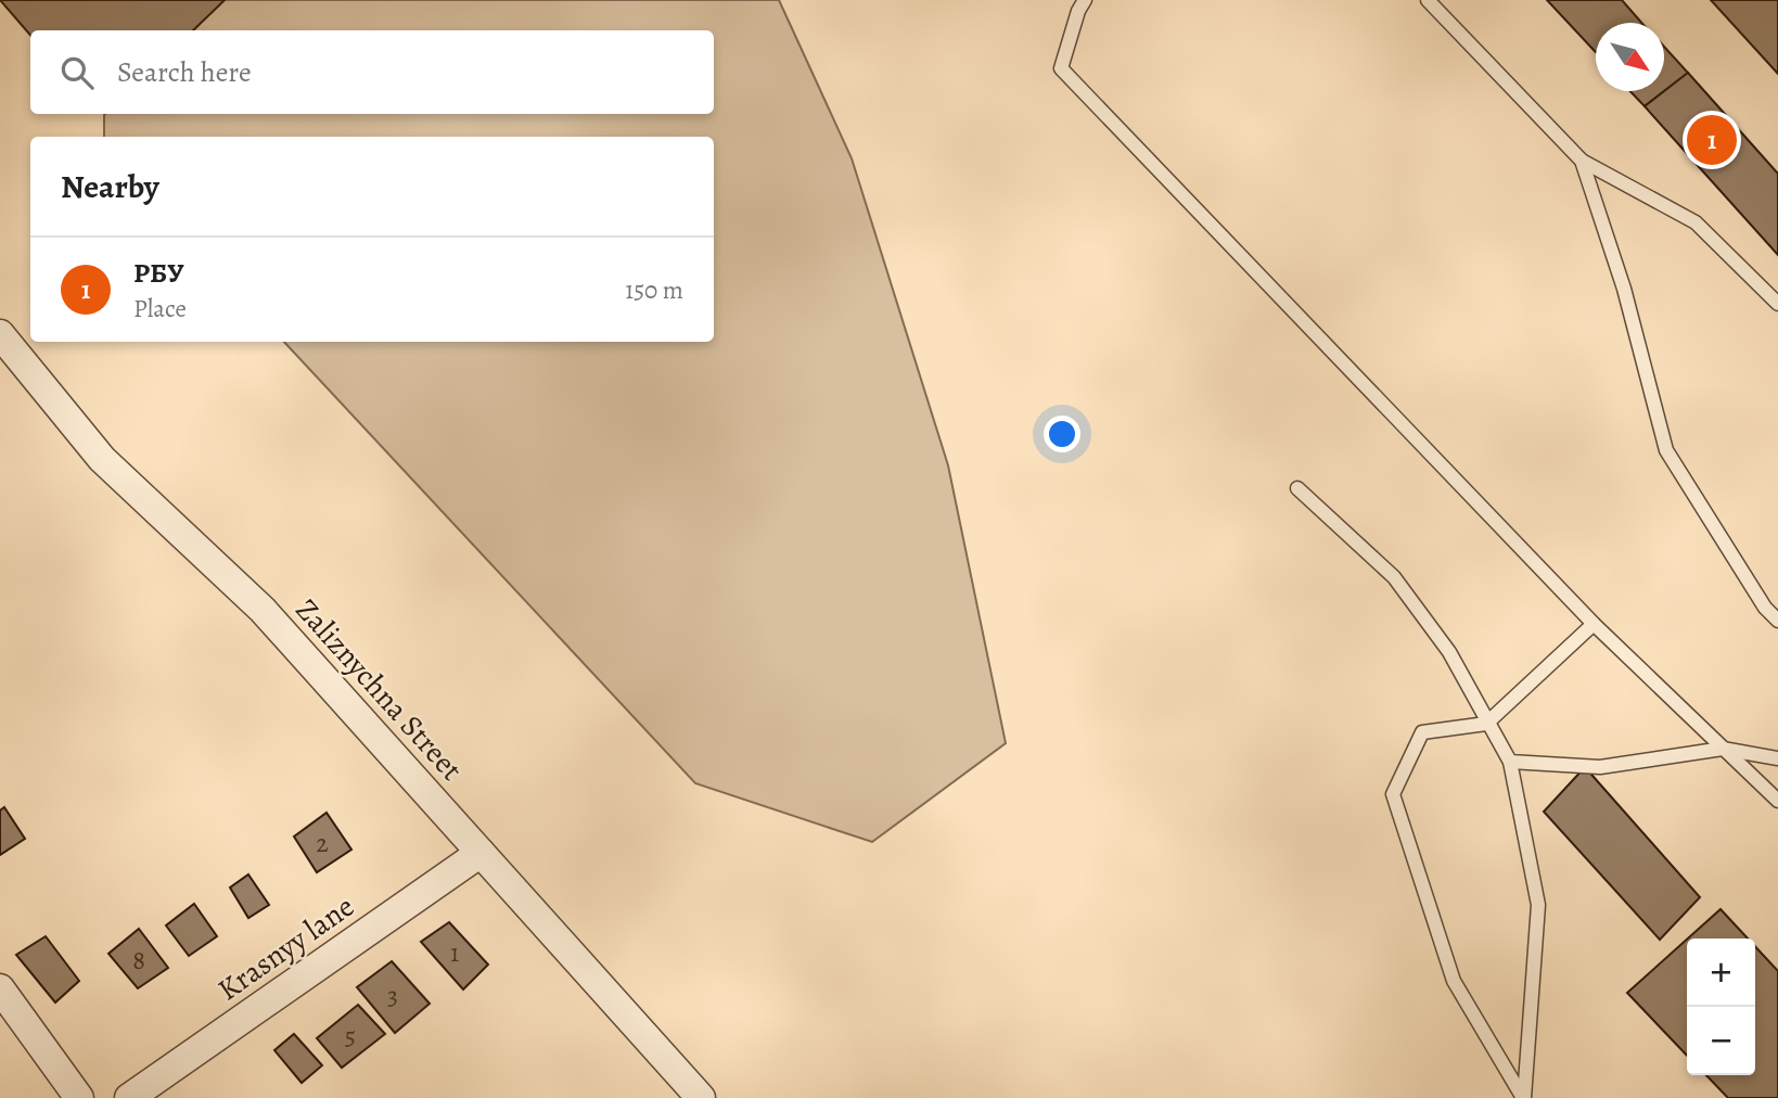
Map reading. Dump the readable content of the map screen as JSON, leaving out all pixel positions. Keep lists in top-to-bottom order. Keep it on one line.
{"streets":{"street":["Zaliznychna Street","Krasnyy lane"]},"crossings":[["Zaliznychna Street","Krasnyy lane"]],"house_numbers":["2","1","8","3","5"],"north":"bottom right","page":{"search":"Search here","pins":"1","heading":"Nearby","list":[{"mark":"1","name":"РБУ","note":"Place","value":"150 m"}],"map_buttons":["+","−"]}}
